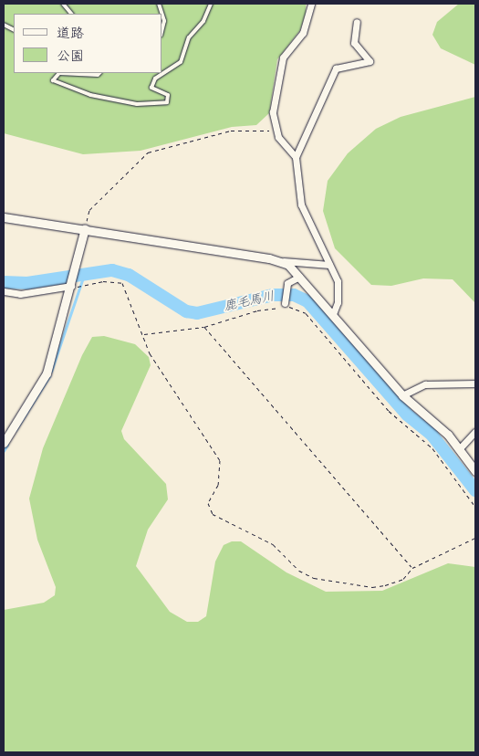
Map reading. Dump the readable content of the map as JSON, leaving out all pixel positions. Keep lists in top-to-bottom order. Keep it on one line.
{"water":["鹿毛馬川"],"legend":["道路","公園"]}
